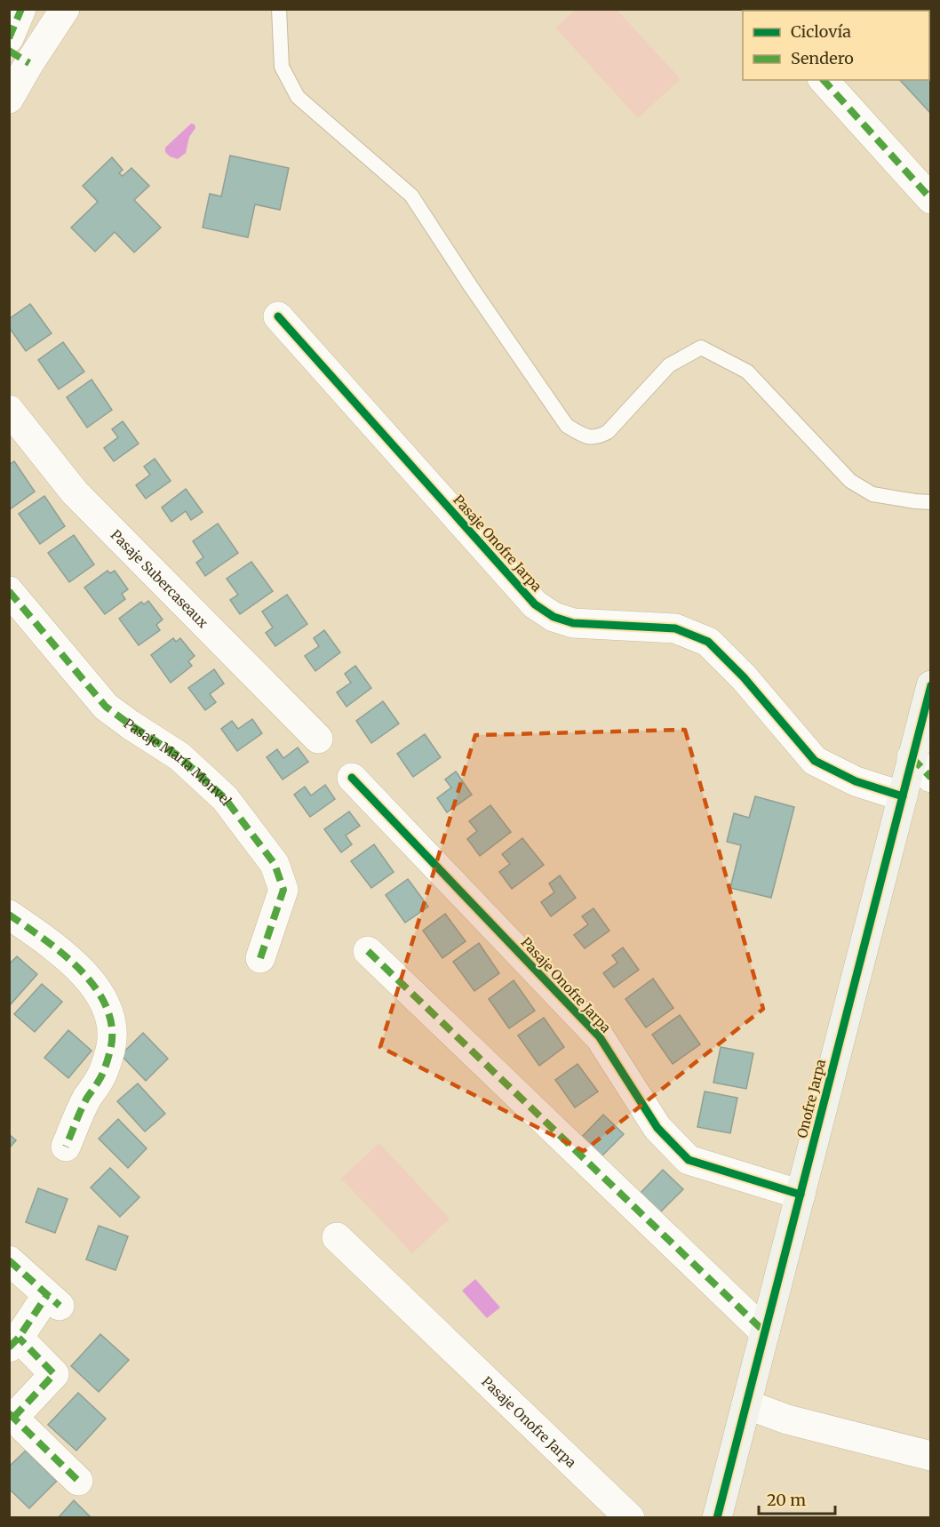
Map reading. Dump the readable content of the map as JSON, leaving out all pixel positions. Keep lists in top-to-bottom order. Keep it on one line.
{"streets":{"street":["Pasaje Onofre Jarpa","Pasaje Subercaseaux","Pasaje María Monvel","Onofre Jarpa"]},"crossings":[["Pasaje Onofre Jarpa","Onofre Jarpa"]],"legend":["Ciclovía","Sendero"],"scale_bar":"20 m"}
